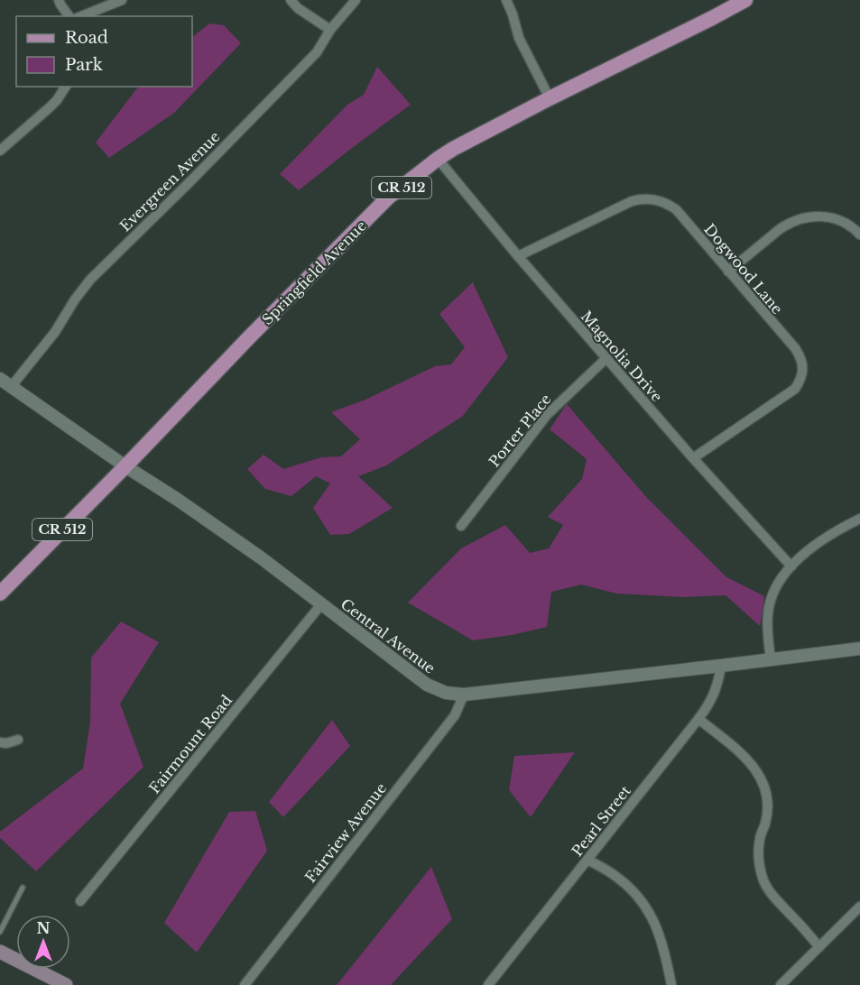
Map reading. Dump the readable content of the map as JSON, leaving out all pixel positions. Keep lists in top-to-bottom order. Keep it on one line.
{"streets":{"main road":["CR 512","Springfield Avenue"],"street":["Evergreen Avenue","Dogwood Lane","Magnolia Drive","Porter Place","Central Avenue","Fairmount Road","Pearl Street","Fairview Avenue"]},"crossings":[["Evergreen Avenue","Central Avenue"],["Dogwood Lane","Magnolia Drive"],["Springfield Avenue","Magnolia Drive"],["Springfield Avenue","Central Avenue"],["Magnolia Drive","Porter Place"],["Central Avenue","Fairmount Road"],["Central Avenue","Pearl Street"],["Central Avenue","Fairview Avenue"]],"legend":["Road","Park"],"north":"top"}
